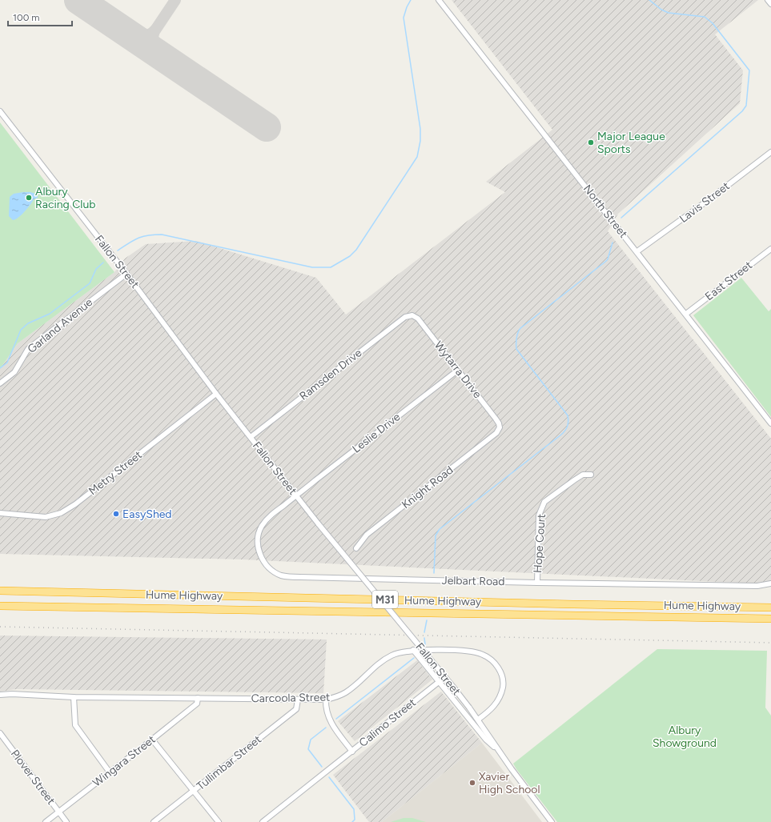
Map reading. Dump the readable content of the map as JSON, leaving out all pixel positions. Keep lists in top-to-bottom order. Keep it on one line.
{"streets":{"highway":["Hume Highway","M31"],"street":["Lavis Street","North Street","Fallon Street","East Street","Garland Avenue","Wytarra Drive","Ramsden Drive","Leslie Drive","Metry Street","Knight Road","Hope Court","Jelbart Road","Carcoola Street","Calimo Street","Wingara Street","Tullimbar Street","Plover Street"]},"crossings":[["Lavis Street","North Street"],["North Street","East Street"],["Fallon Street","Garland Avenue"],["Fallon Street","Ramsden Drive"],["Fallon Street","Leslie Drive"],["Fallon Street","Metry Street"],["Fallon Street","Jelbart Road"],["Fallon Street","Carcoola Street"],["Wytarra Drive","Ramsden Drive"],["Wytarra Drive","Leslie Drive"],["Wytarra Drive","Knight Road"],["Leslie Drive","Jelbart Road"],["Hope Court","Jelbart Road"],["Carcoola Street","Wingara Street"],["Carcoola Street","Tullimbar Street"],["Wingara Street","Plover Street"]],"parks":["Albury Showground"],"places":["Major League Sports","Albury Racing Club","EasyShed","Xavier High School"],"scale_bar":"100 m"}
